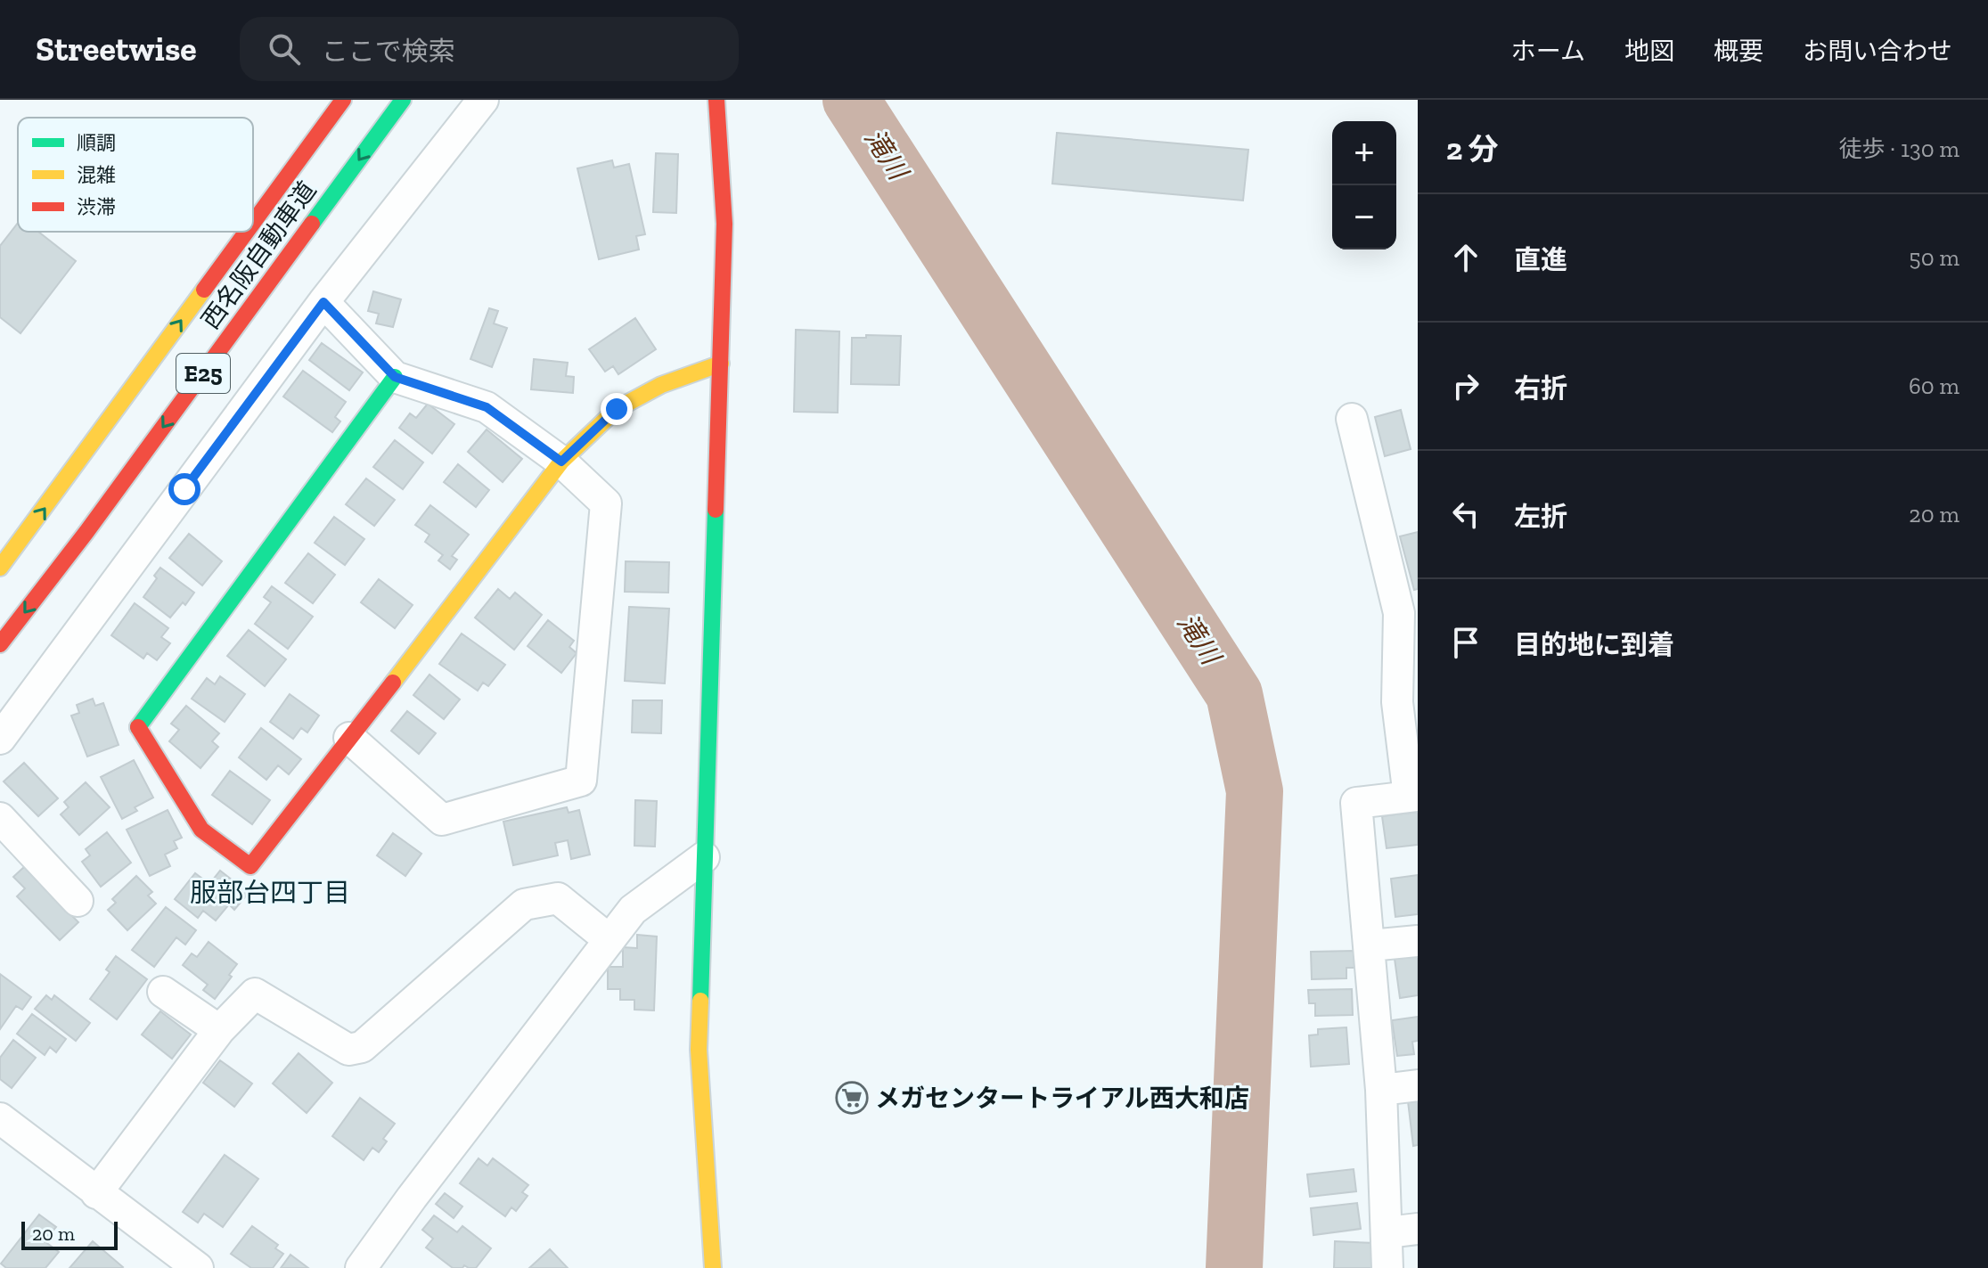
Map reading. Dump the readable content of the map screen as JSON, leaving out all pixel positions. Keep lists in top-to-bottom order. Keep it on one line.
{"streets":{"main road":["西名阪自動車道","E25"]},"districts":["服部台四丁目"],"water":["滝川"],"places":{"supermarket":["メガセンタートライアル西大和店"]},"legend":["順調","混雑","渋滞"],"scale_bar":"20 m","page":{"header":"Streetwise","search":"ここで検索","nav":["ホーム","地図","概要","お問い合わせ"],"heading":["2 分","徒歩 · 130 m"],"map_buttons":["+","−"],"list":[["直進","50 m"],["右折","60 m"],["左折","20 m"],"目的地に到着"],"scale":"20 m"}}
